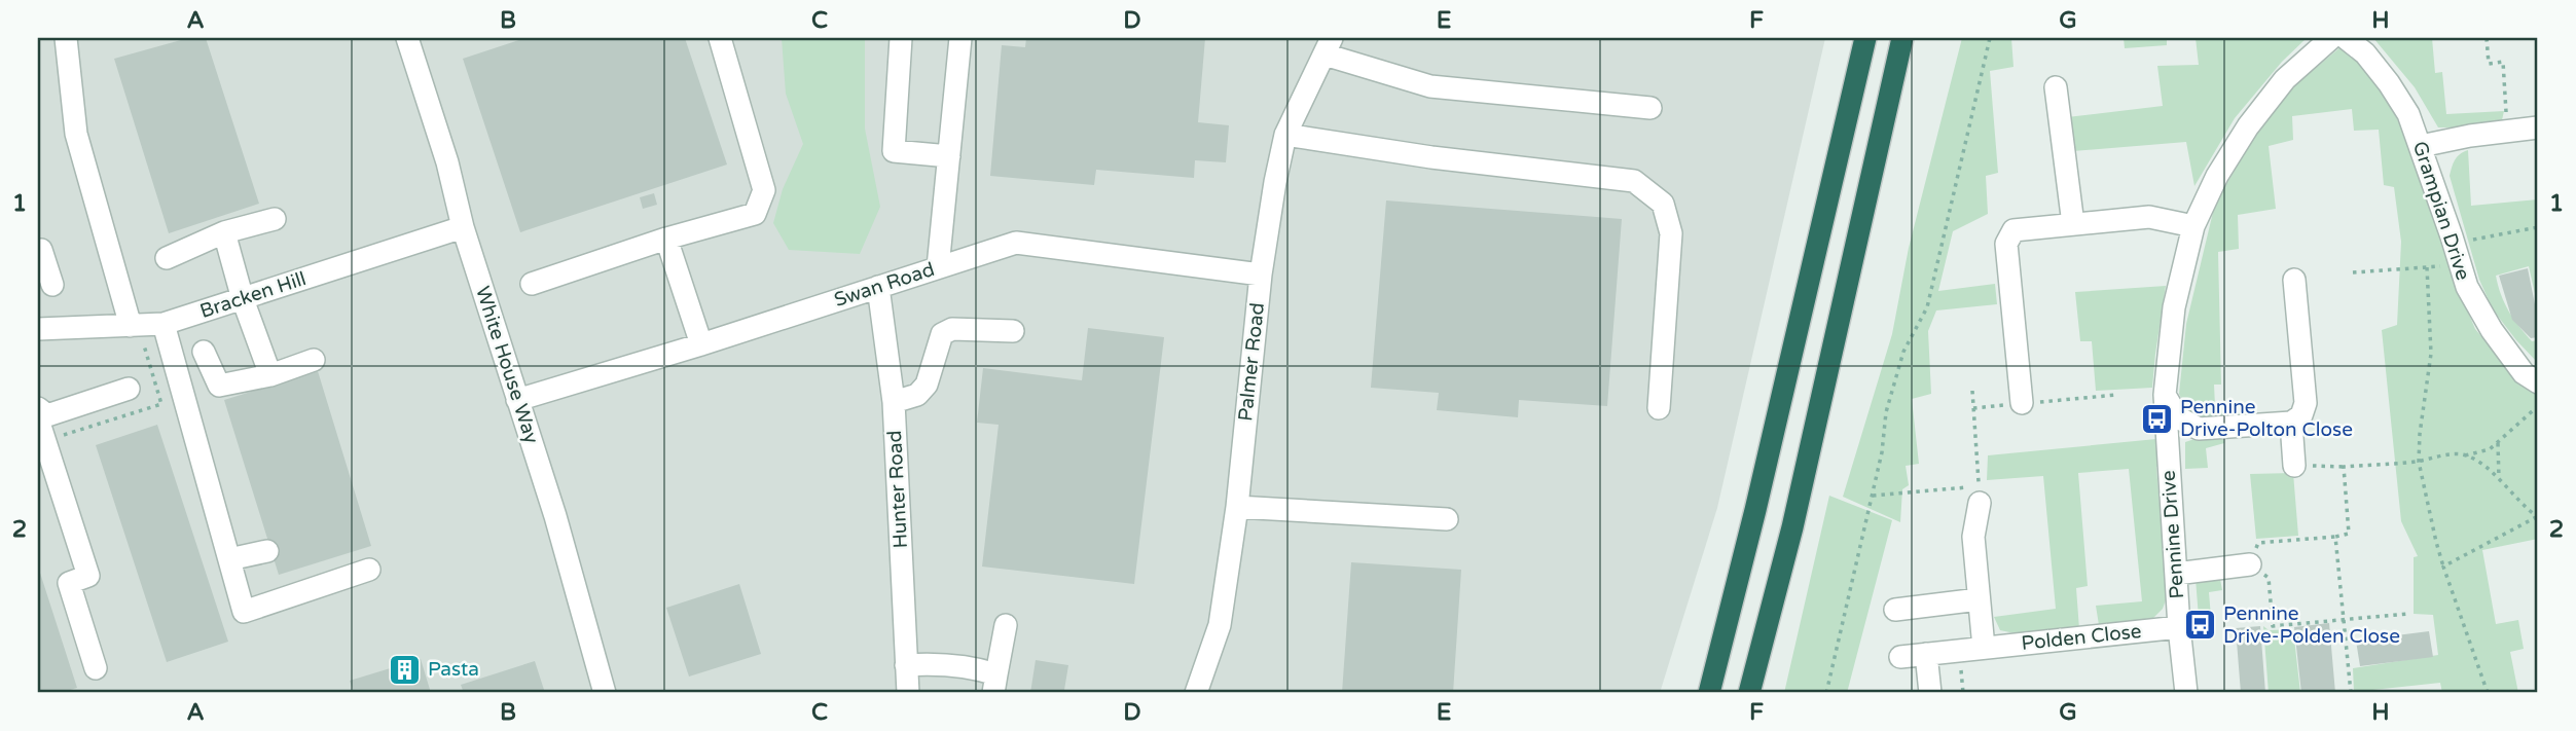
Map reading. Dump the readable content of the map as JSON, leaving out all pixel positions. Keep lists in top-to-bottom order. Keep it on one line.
{"streets":{"street":["Grampian Drive","Swan Road","Bracken Hill","Palmer Road","White House Way","Hunter Road","Pennine Drive","Polden Close"]},"crossings":[["Swan Road","Palmer Road"],["Swan Road","White House Way"],["Swan Road","Hunter Road"],["Bracken Hill","White House Way"],["Pennine Drive","Polden Close"]],"places":{"bus stop":["Pennine Drive-Polton Close","Pennine Drive-Polden Close"],"building":["Pasta"]},"grid":{"columns":["A","B","C","D","E","F","G","H"],"rows":["1","2"]}}
